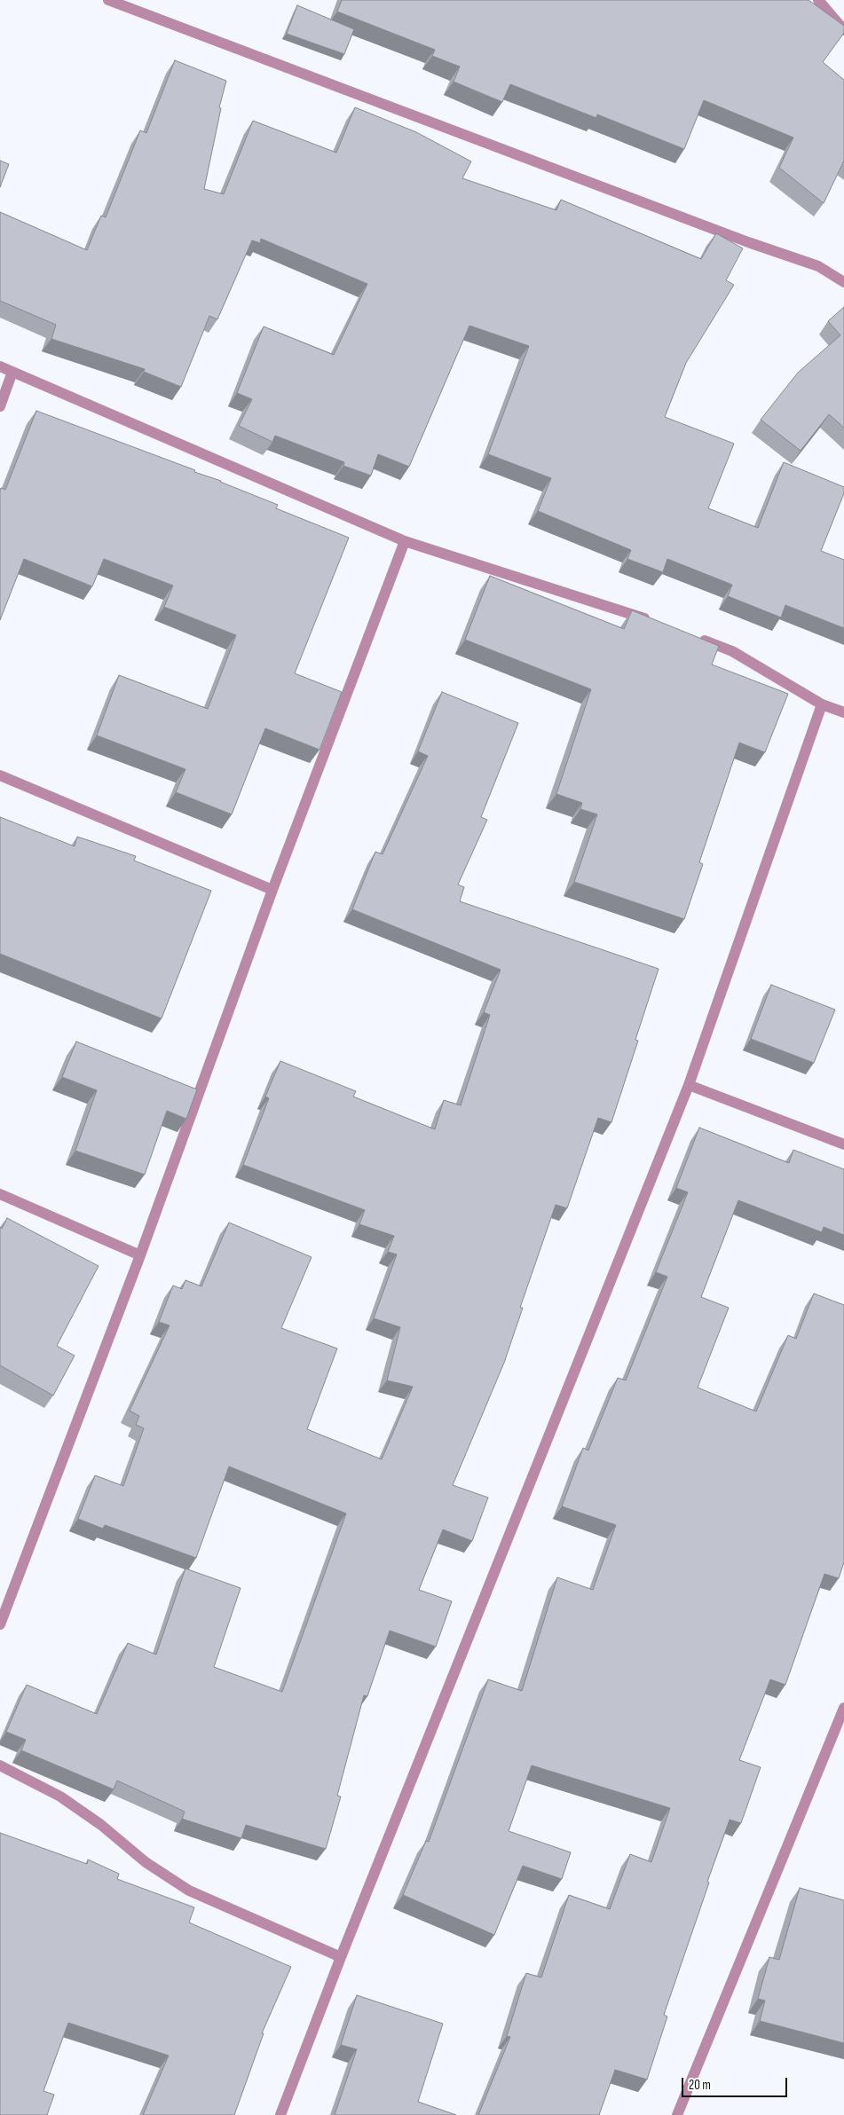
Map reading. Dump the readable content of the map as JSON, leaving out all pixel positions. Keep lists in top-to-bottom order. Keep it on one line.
{"scale_bar":"20 m"}
